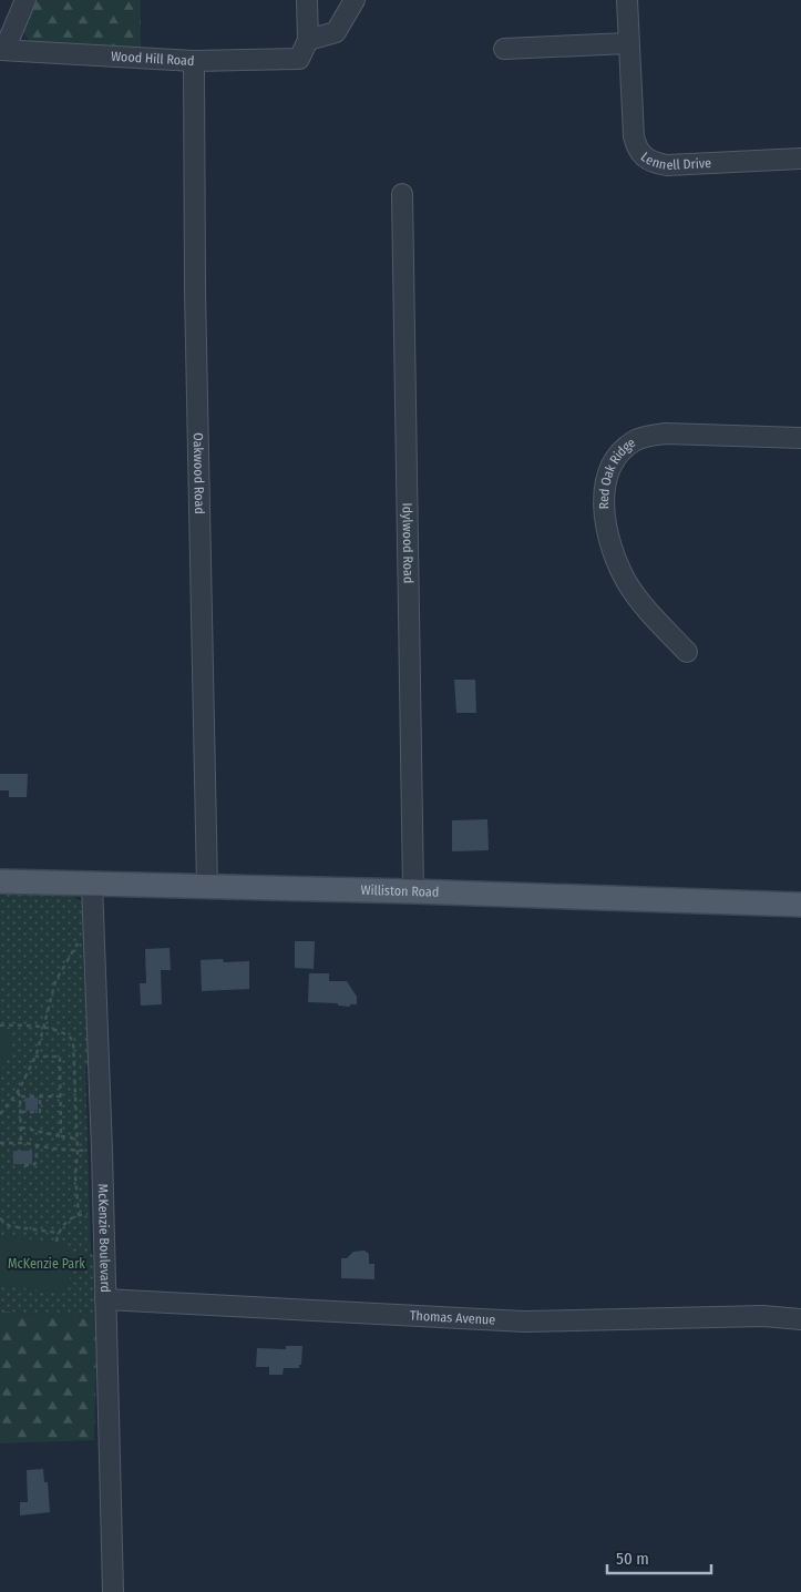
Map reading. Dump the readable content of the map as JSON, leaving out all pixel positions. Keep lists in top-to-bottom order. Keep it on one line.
{"streets":{"main road":["Williston Road"],"street":["Wood Hill Road","Lennell Drive","Oakwood Road","Red Oak Ridge","Idylwood Road","McKenzie Boulevard","Thomas Avenue"]},"crossings":[["Wood Hill Road","Oakwood Road"],["Oakwood Road","Williston Road"],["Idylwood Road","Williston Road"],["Williston Road","McKenzie Boulevard"],["McKenzie Boulevard","Thomas Avenue"]],"parks":["McKenzie Park"],"scale_bar":"50 m"}
